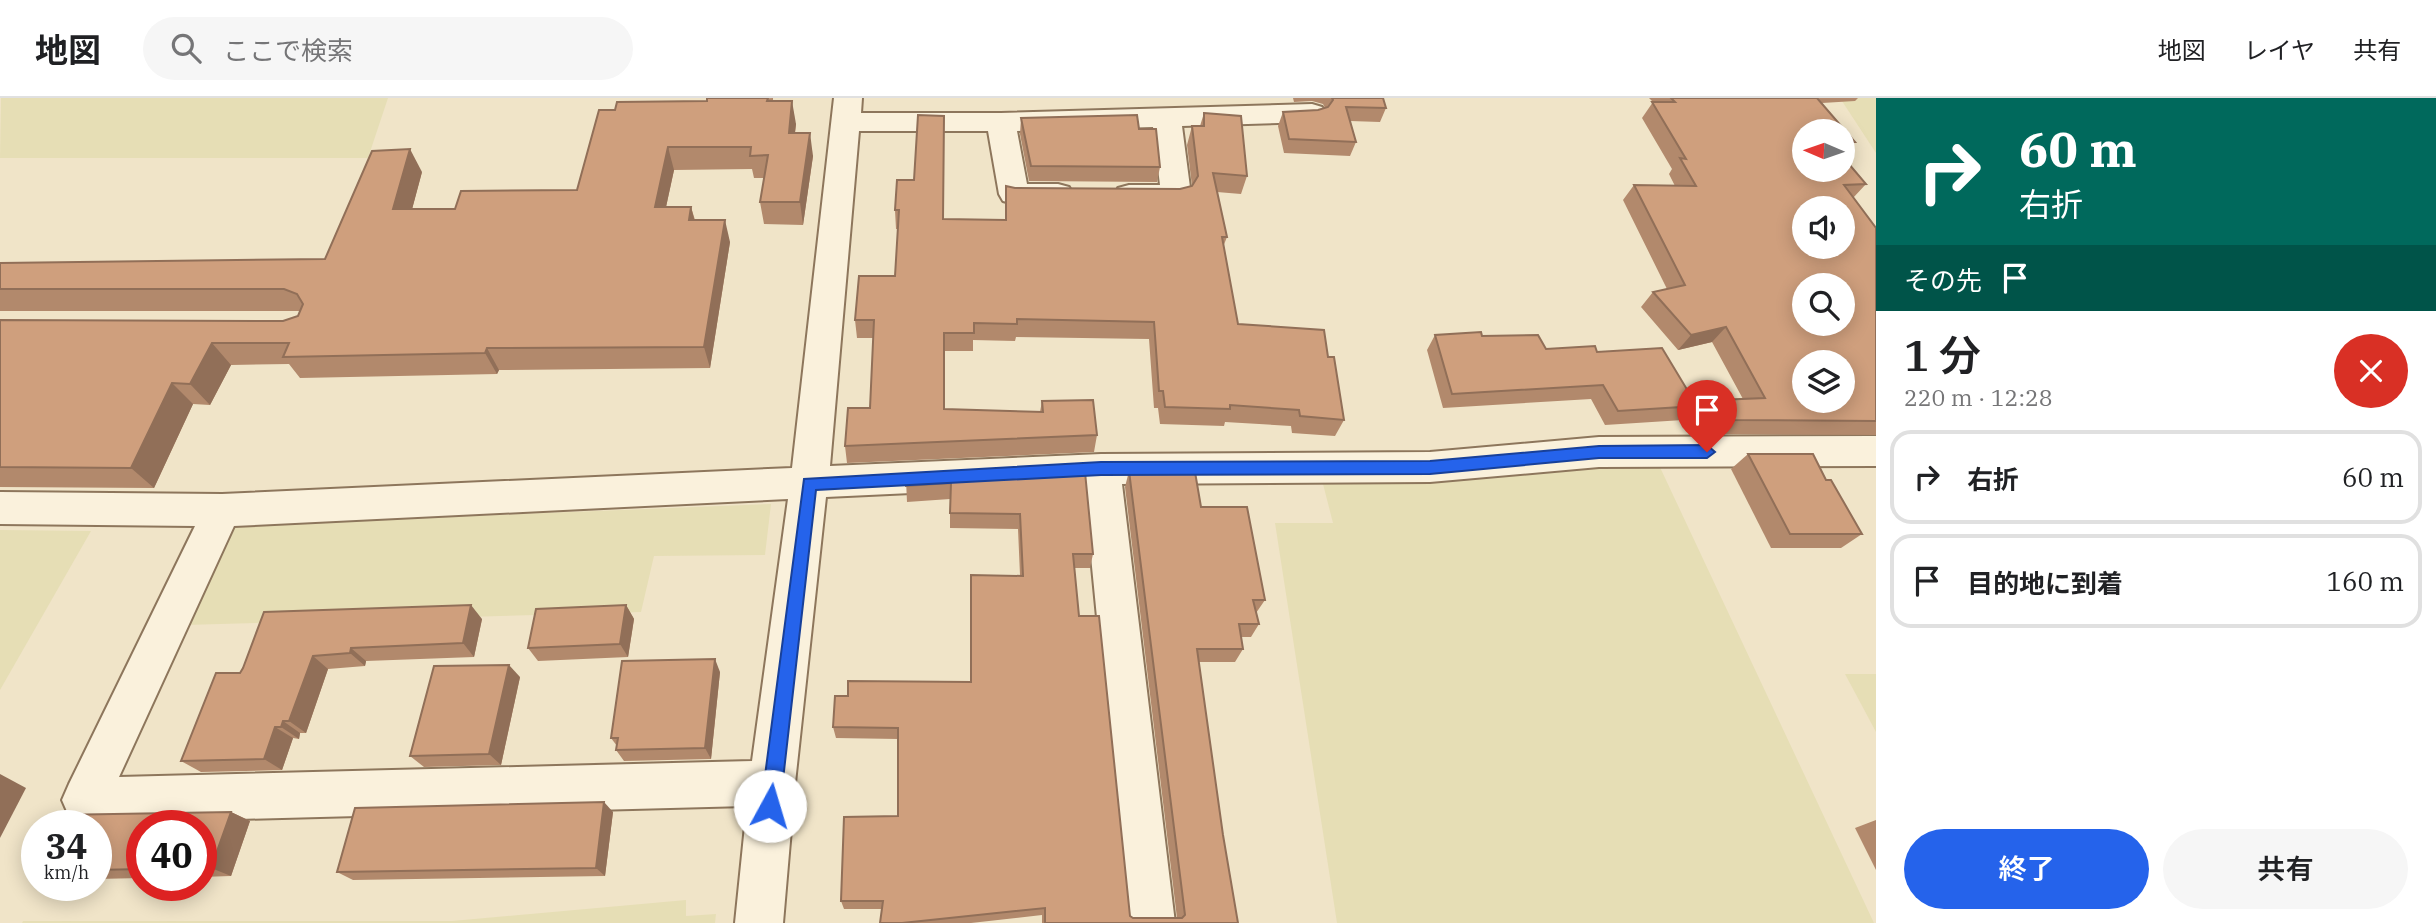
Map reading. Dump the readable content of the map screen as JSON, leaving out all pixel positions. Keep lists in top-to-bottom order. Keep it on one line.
{"north":"left","page":{"header":"地図","search":"ここで検索","nav":["地図","レイヤ","共有"],"turn":["60 m","右折"],"then":"その先","heading":["1 分","220 m · 12:28"],"list":[{"name":"右折","value":"60 m"},{"name":"目的地に到着","value":"160 m"}],"speed":"34 km/h","limit":"40","buttons":["終了","共有"]}}
